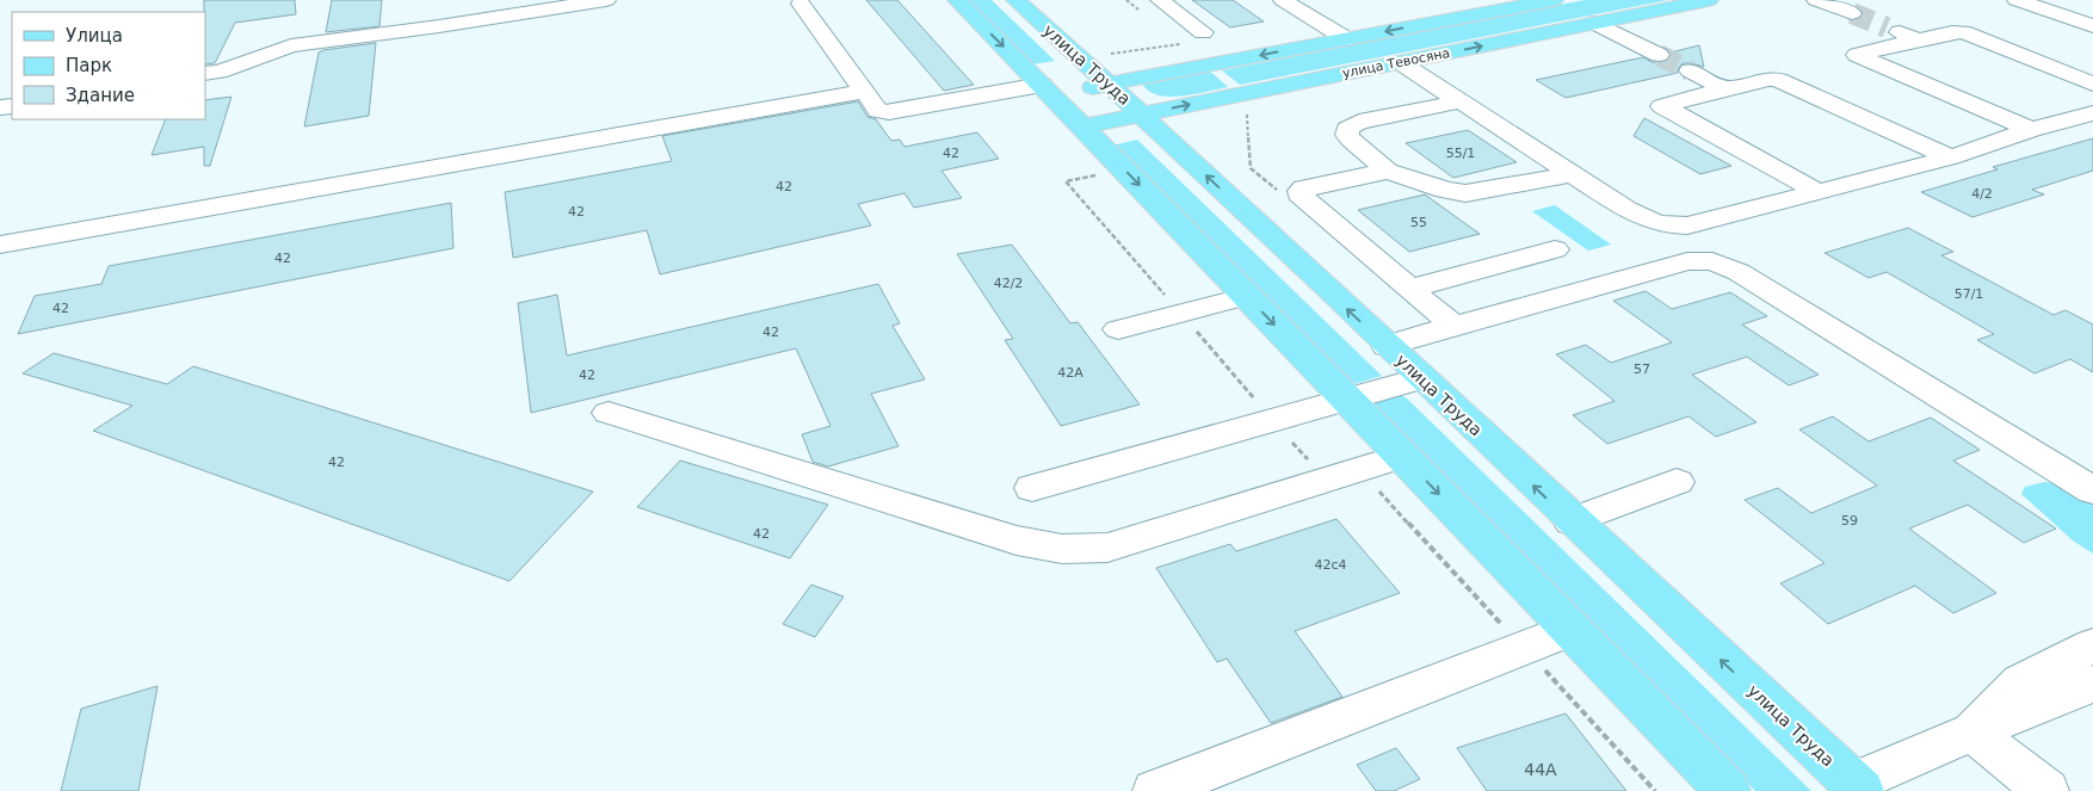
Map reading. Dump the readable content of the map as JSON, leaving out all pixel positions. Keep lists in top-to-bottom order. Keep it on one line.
{"streets":{"main road":["улица Тевосяна","улица Труда"]},"crossings":[["улица Тевосяна","улица Труда"]],"house_numbers":["42","55/1","42","4/2","42","55","42","42/2","57/1","42","42","57","42А","42","42","59","42","42с4","44А"],"legend":["Улица","Парк","Здание"]}
